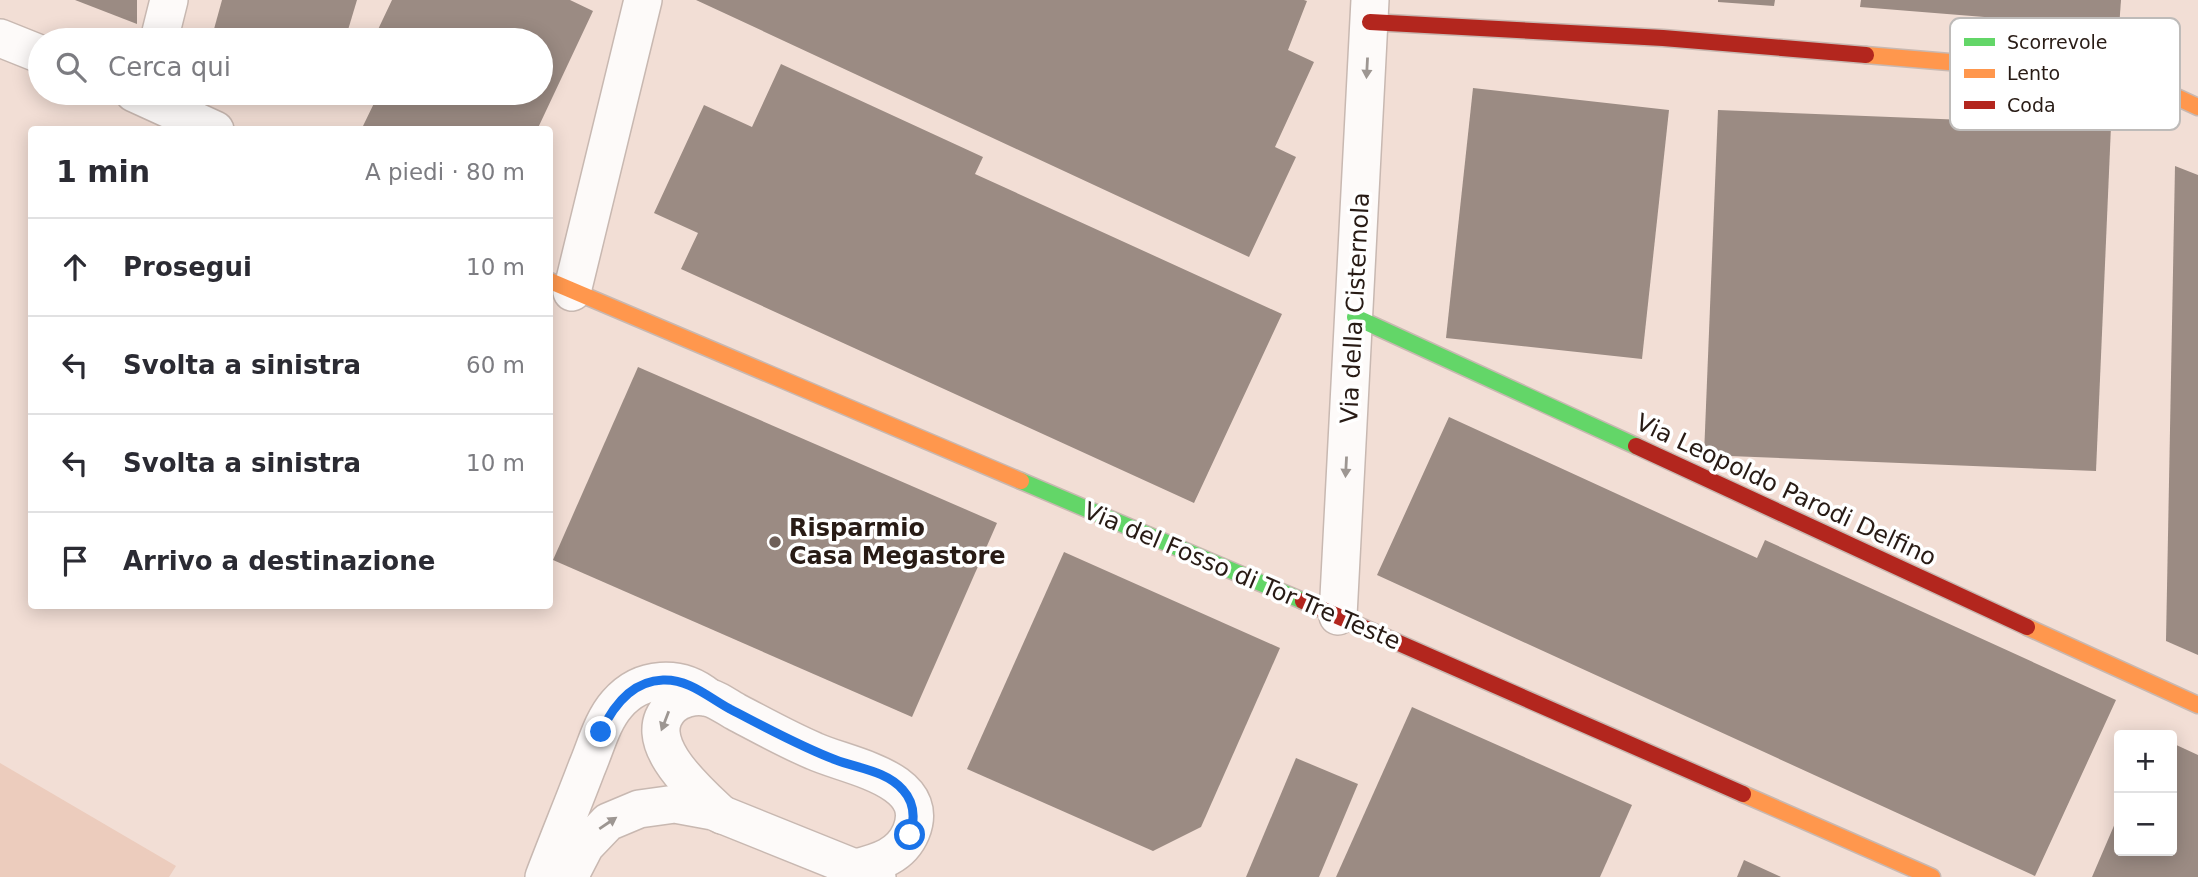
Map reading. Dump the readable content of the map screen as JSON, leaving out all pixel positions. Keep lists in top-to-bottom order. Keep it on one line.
{"streets":{"street":["Via della Cisternola","Via Leopoldo Parodi Delfino","Via del Fosso di Tor Tre Teste"]},"crossings":[["Via della Cisternola","Via Leopoldo Parodi Delfino"],["Via della Cisternola","Via del Fosso di Tor Tre Teste"]],"one_way":["Via della Cisternola"],"places":["Risparmio Casa Megastore"],"legend":["Scorrevole","Lento","Coda"],"page":{"search":"Cerca qui","heading":["1 min","A piedi · 80 m"],"list":[["Prosegui","10 m"],["Svolta a sinistra","60 m"],["Svolta a sinistra","10 m"],"Arrivo a destinazione"],"map_buttons":["+","−"]}}
